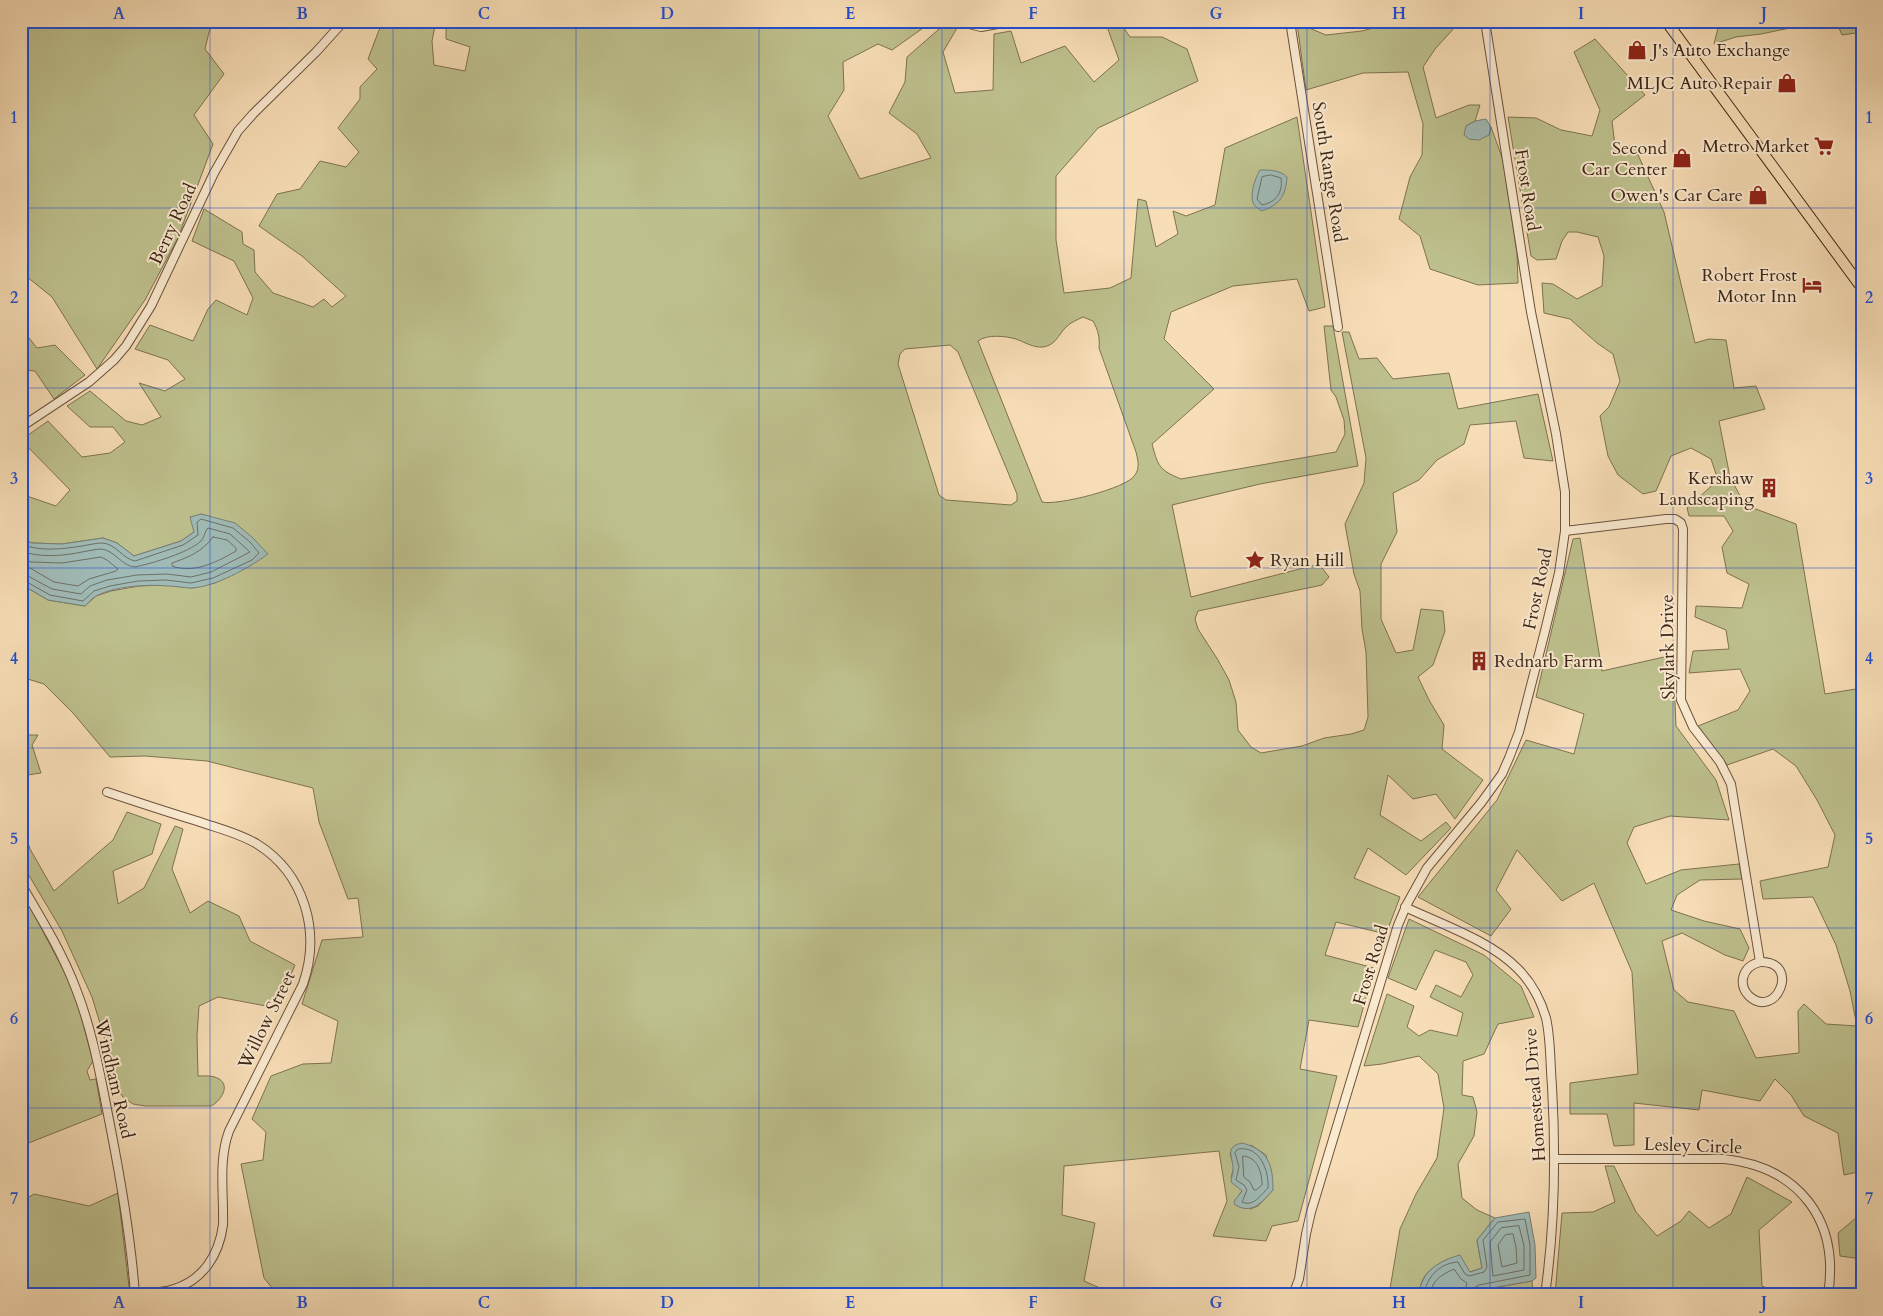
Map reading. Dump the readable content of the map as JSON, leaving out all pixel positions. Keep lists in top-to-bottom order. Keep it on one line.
{"streets":{"street":["South Range Road","Frost Road","Berry Road","Skylark Drive","Willow Street","Windham Road","Homestead Drive","Lesley Circle"]},"crossings":[["Frost Road","Skylark Drive"],["Frost Road","Homestead Drive"],["Willow Street","Windham Road"],["Homestead Drive","Lesley Circle"]],"places":{"shop":["J's Auto Exchange","MLJC Auto Repair","Second Car Center","Owen's Car Care"],"supermarket":["Metro Market"],"hotel":["Robert Frost Motor Inn"],"building":["Kershaw Landscaping","Rednarb Farm"],"place":["Ryan Hill"]},"grid":{"columns":["A","B","C","D","E","F","G","H","I","J"],"rows":["1","2","3","4","5","6","7"]}}
